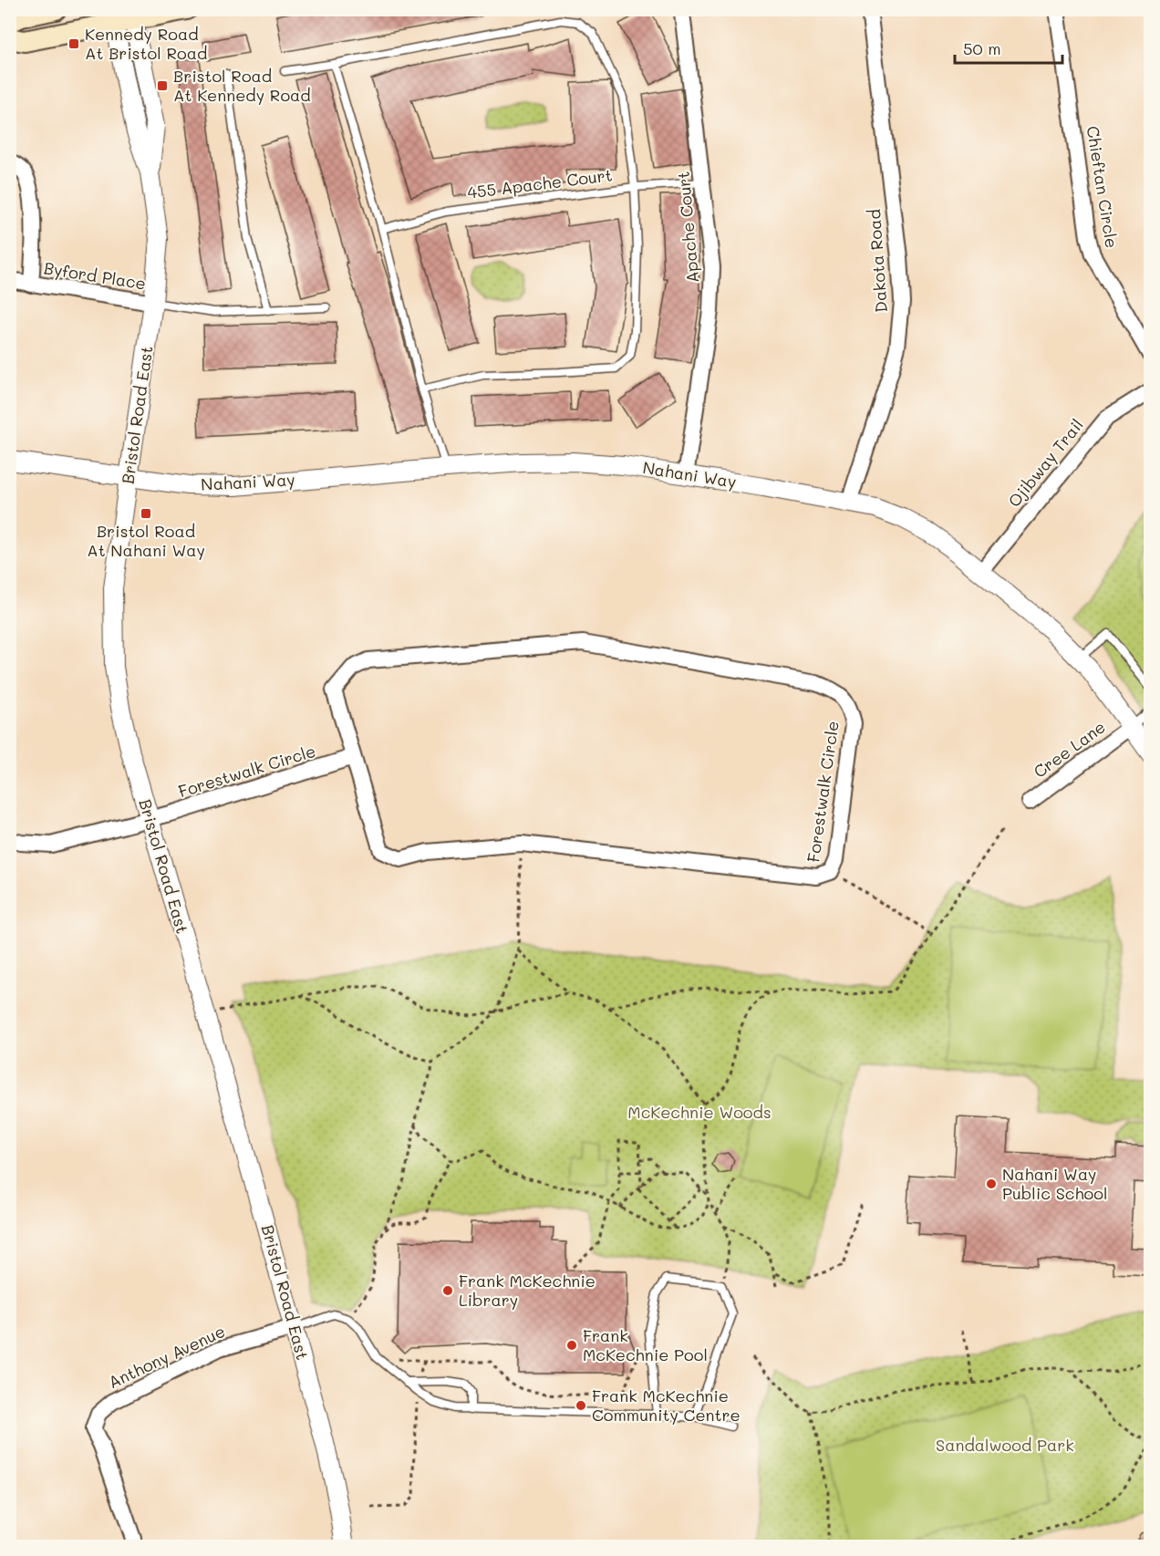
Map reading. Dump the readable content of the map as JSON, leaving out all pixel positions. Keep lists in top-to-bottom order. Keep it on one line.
{"streets":{"street":["Chieftan Circle","Apache Court","Dakota Road","Byford Place","Bristol Road East","Ojibway Trail","Nahani Way","Cree Lane","Forestwalk Circle","Anthony Avenue"],"lane":["455 Apache Court"]},"crossings":[["455 Apache Court","Apache Court"],["Apache Court","Nahani Way"],["Dakota Road","Nahani Way"],["Byford Place","Bristol Road East"],["Bristol Road East","Nahani Way"],["Bristol Road East","Forestwalk Circle"],["Bristol Road East","Anthony Avenue"],["Ojibway Trail","Nahani Way"],["Nahani Way","Cree Lane"]],"parks":["McKechnie Woods","Sandalwood Park"],"places":{"transit":["Kennedy Road At Bristol Road","Bristol Road At Kennedy Road","Bristol Road At Nahani Way"],"other":["Nahani Way Public School","Frank McKechnie Library","Frank McKechnie Pool","Frank McKechnie Community Centre"]},"scale_bar":"50 m"}
